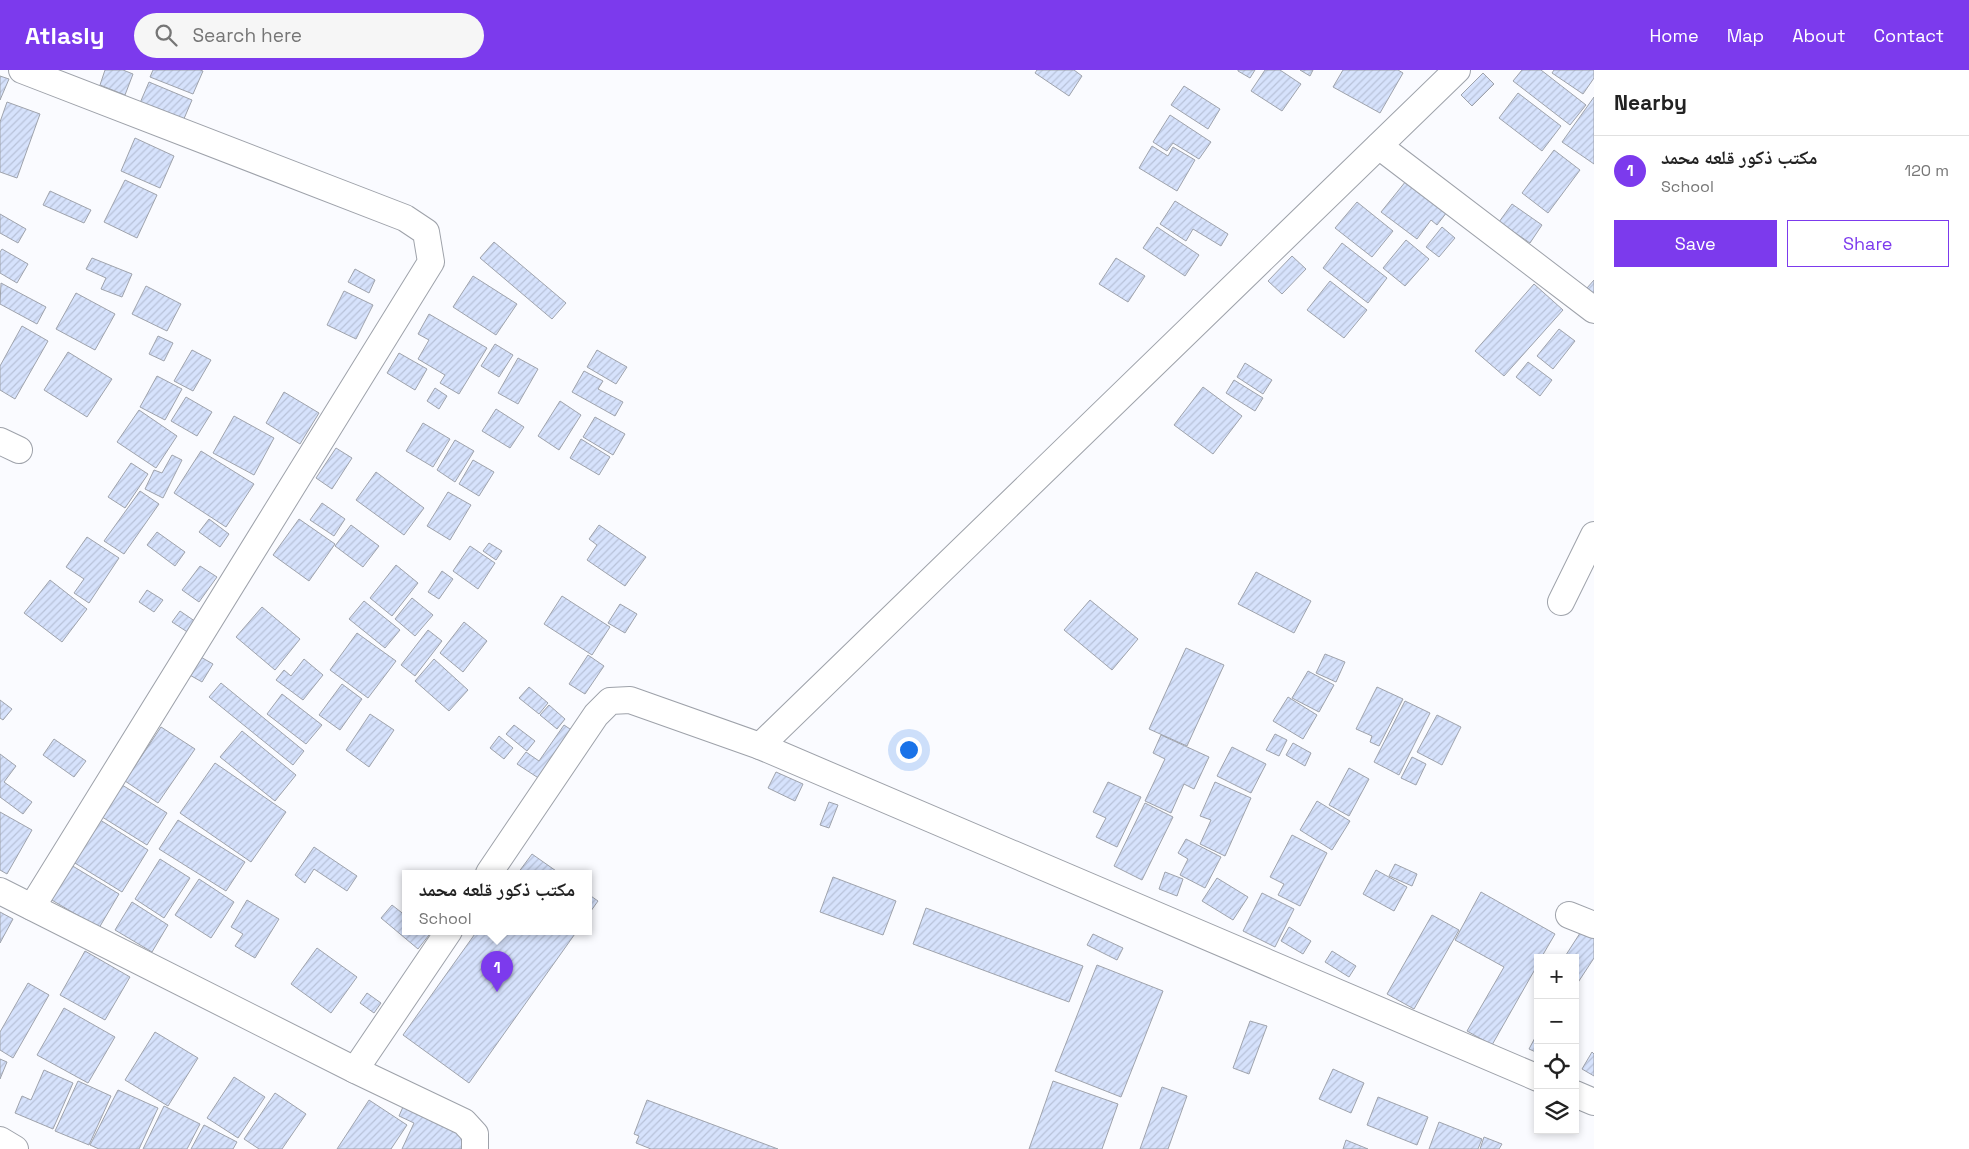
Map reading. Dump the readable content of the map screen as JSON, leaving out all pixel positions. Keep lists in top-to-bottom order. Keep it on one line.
{"page":{"header":"Atlasly","search":"Search here","nav":["Home","Map","About","Contact"],"heading":"Nearby","list":[{"mark":"1","name":"مکتب ذکور قلعه محمد","note":"School","value":"120 m"}],"buttons":["Save","Share"],"popup":["مکتب ذکور قلعه محمد","School"],"pins":"1","map_buttons":["+","−"]}}
